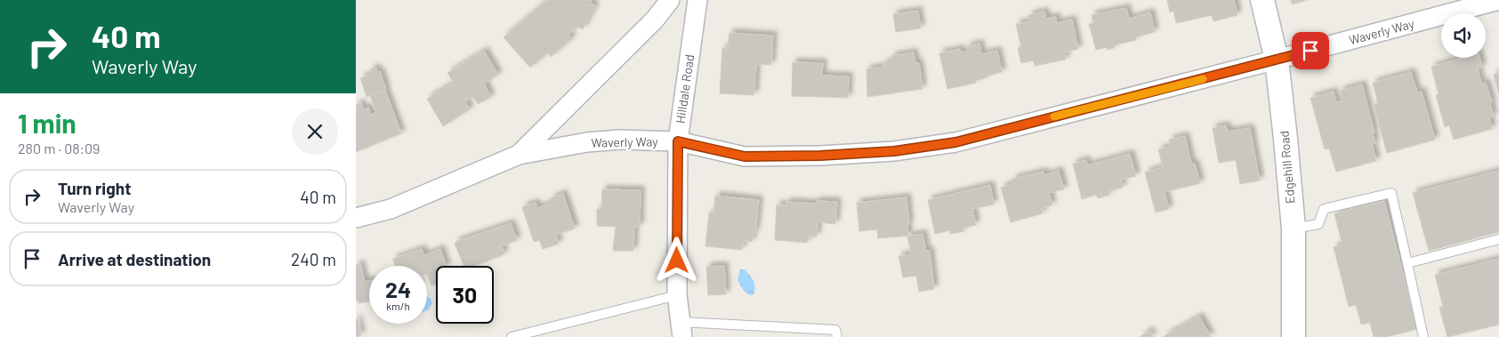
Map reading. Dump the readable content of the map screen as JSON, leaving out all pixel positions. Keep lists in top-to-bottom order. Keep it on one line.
{"streets":{"street":["Waverly Way","Hilldale Road","Edgehill Road"]},"crossings":[["Waverly Way","Hilldale Road"],["Waverly Way","Edgehill Road"]],"page":{"turn":["40 m","Waverly Way"],"heading":["1 min","280 m · 08:09"],"list":[{"name":"Turn right","note":"Waverly Way","value":"40 m"},{"name":"Arrive at destination","value":"240 m"}],"speed":"24 km/h","limit":"30"}}
